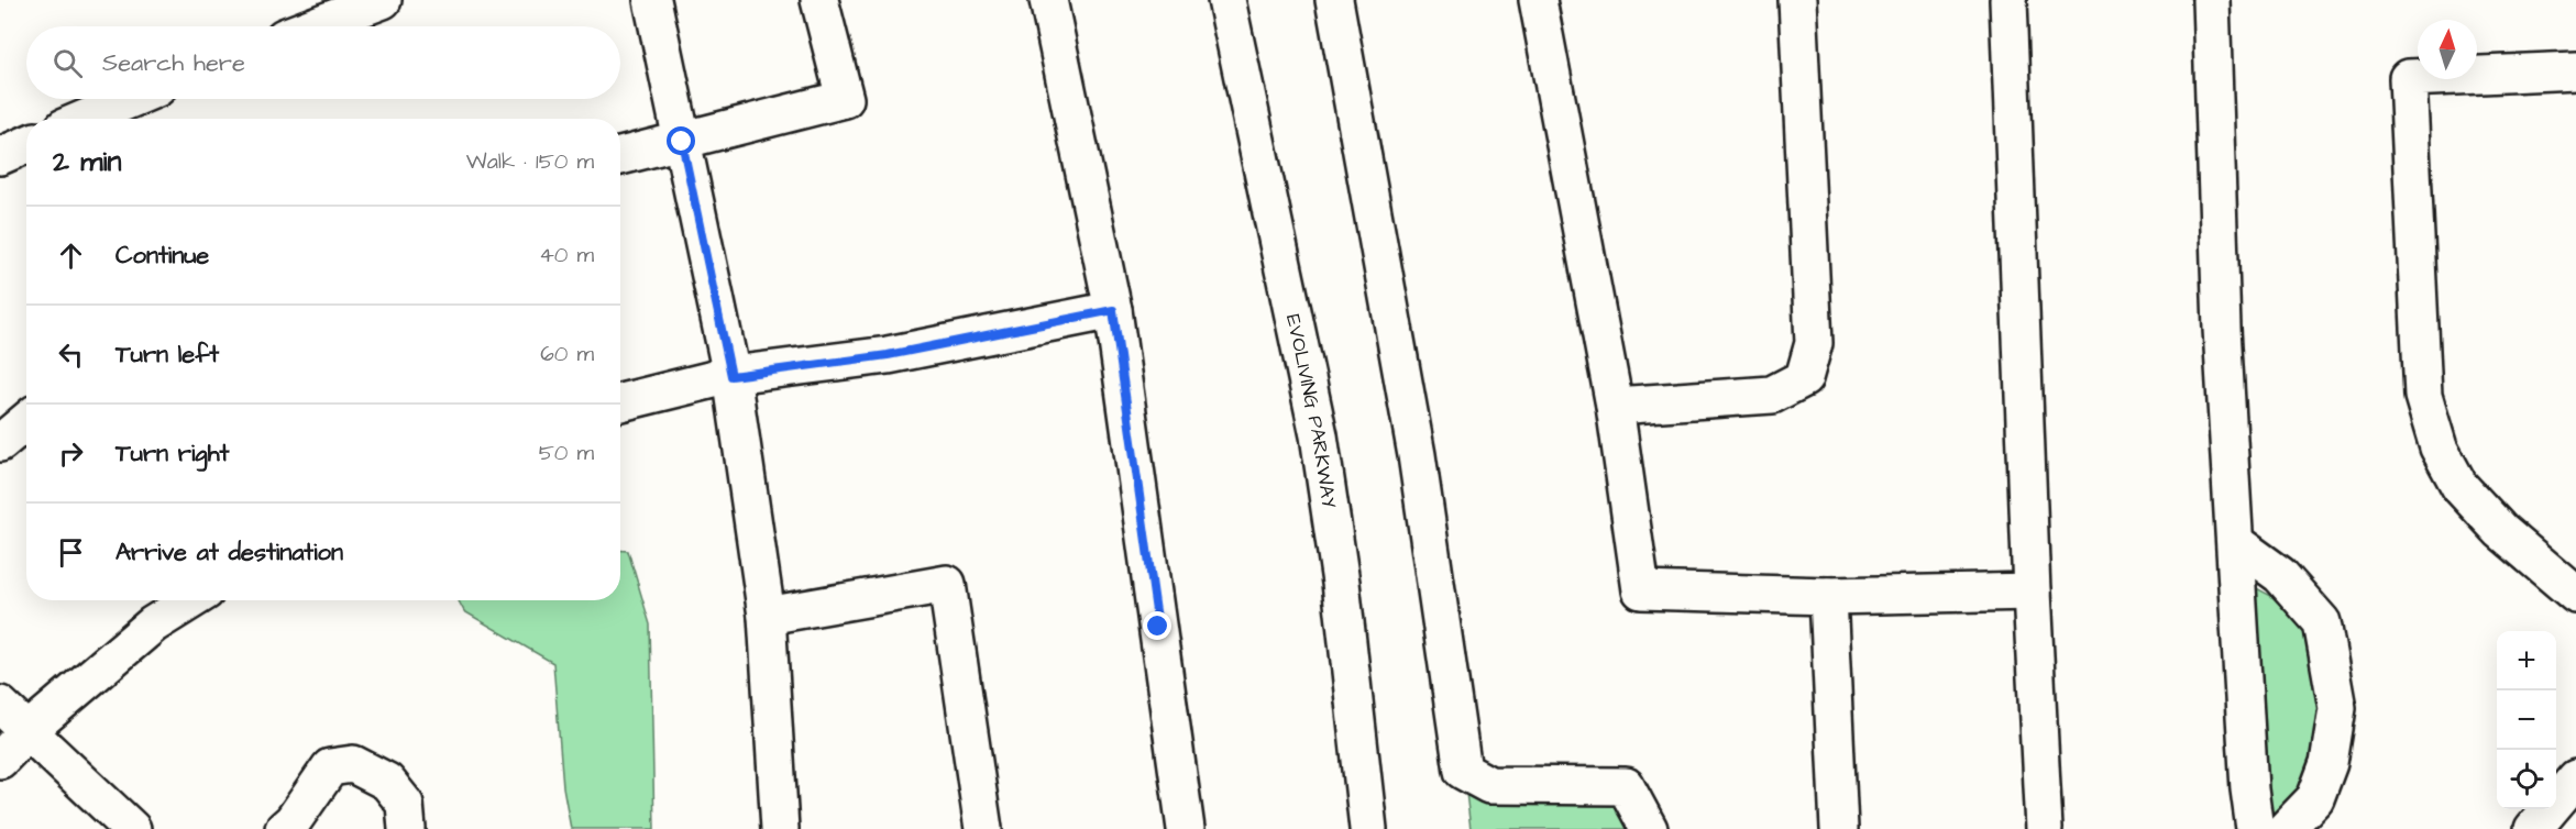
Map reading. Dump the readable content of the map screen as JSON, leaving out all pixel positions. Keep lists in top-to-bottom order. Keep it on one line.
{"streets":{"street":["EVOLIVING PARKWAY"]},"north":"top","page":{"search":"Search here","heading":["2 min","Walk · 150 m"],"list":[["Continue","40 m"],["Turn left","60 m"],["Turn right","50 m"],"Arrive at destination"],"map_buttons":["+","−"]}}
